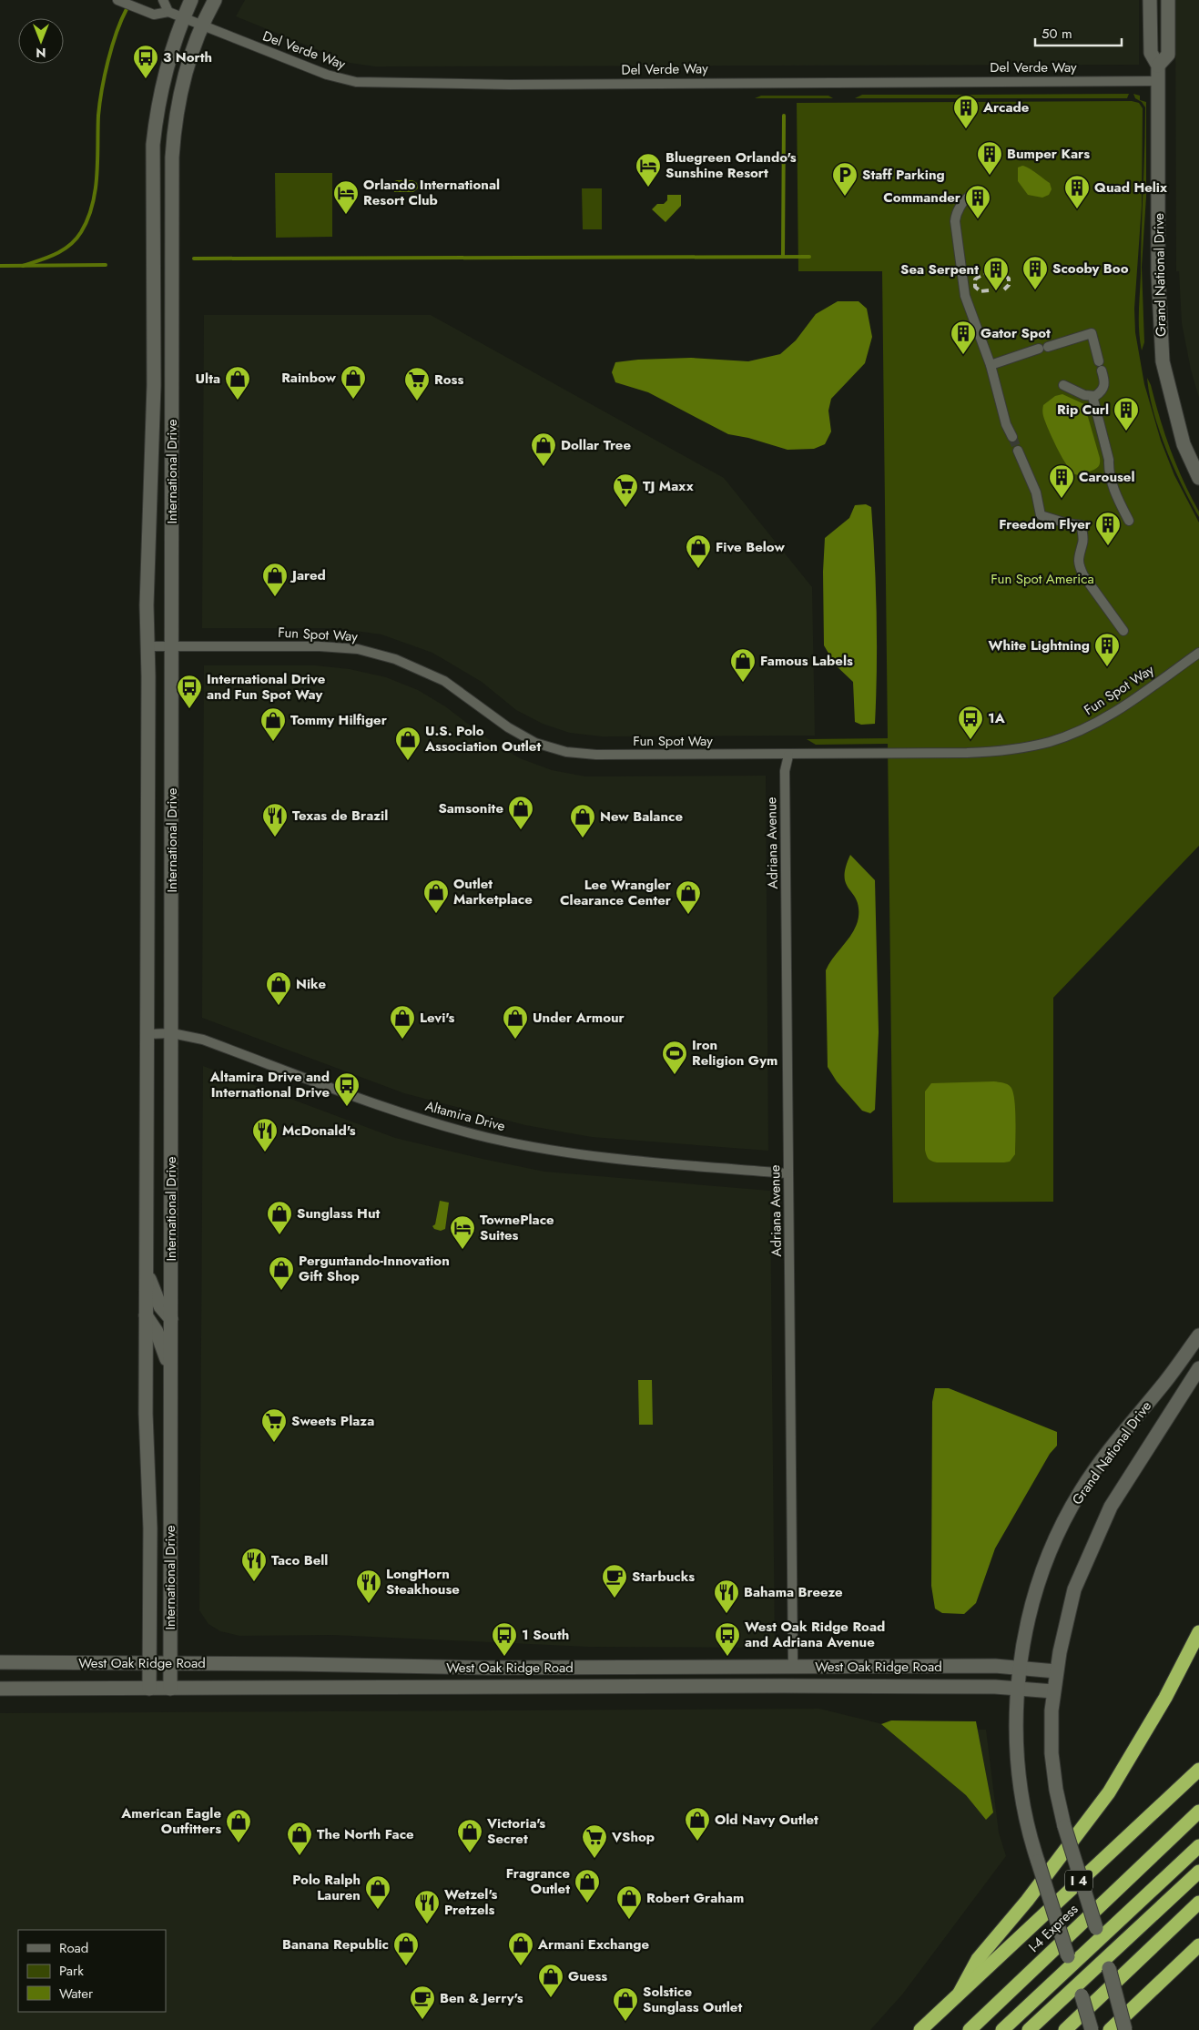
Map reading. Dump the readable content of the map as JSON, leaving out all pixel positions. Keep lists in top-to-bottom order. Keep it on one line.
{"streets":{"highway":["I 4","I-4 Express"],"street":["Del Verde Way","Grand National Drive","International Drive","Fun Spot Way","Adriana Avenue","Altamira Drive","West Oak Ridge Road"]},"crossings":[["Del Verde Way","Grand National Drive"],["Del Verde Way","International Drive"],["Grand National Drive","West Oak Ridge Road"],["International Drive","Fun Spot Way"],["International Drive","Altamira Drive"],["International Drive","West Oak Ridge Road"],["Fun Spot Way","Adriana Avenue"],["Adriana Avenue","Altamira Drive"],["Adriana Avenue","West Oak Ridge Road"]],"parks":["Fun Spot America"],"places":{"bus stop":["3 North","International Drive and Fun Spot Way","1A","Altamira Drive and International Drive","1 South","West Oak Ridge Road and Adriana Avenue"],"building":["Arcade","Bumper Kars","Quad Helix","Commander","Scooby Boo","Sea Serpent","Gator Spot","Rip Curl","Carousel","Freedom Flyer","White Lightning"],"hotel":["Bluegreen Orlando's Sunshine Resort","Orlando International Resort Club","TownePlace Suites"],"parking":["Staff Parking"],"shop":["Rainbow","Ulta","Dollar Tree","Five Below","Jared","Famous Labels","Tommy Hilfiger","U.S. Polo Association Outlet","Samsonite","New Balance","Outlet Marketplace","Lee Wrangler Clearance Center","Nike","Levi's","Under Armour","Sunglass Hut","Perguntando-Innovation Gift Shop","Old Navy Outlet","American Eagle Outfitters","Victoria's Secret","The North Face","Fragrance Outlet","Polo Ralph Lauren","Robert Graham","Banana Republic","Armani Exchange","Guess","Solstice Sunglass Outlet"],"supermarket":["Ross","TJ Maxx","Sweets Plaza","VShop"],"restaurant":["Texas de Brazil","McDonald's","Taco Bell","LongHorn Steakhouse","Bahama Breeze","Wetzel's Pretzels"],"sports":["Iron Religion Gym"],"cafe":["Starbucks","Ben & Jerry's"]},"legend":["Road","Park","Water"],"scale_bar":"50 m","north":"bottom"}
